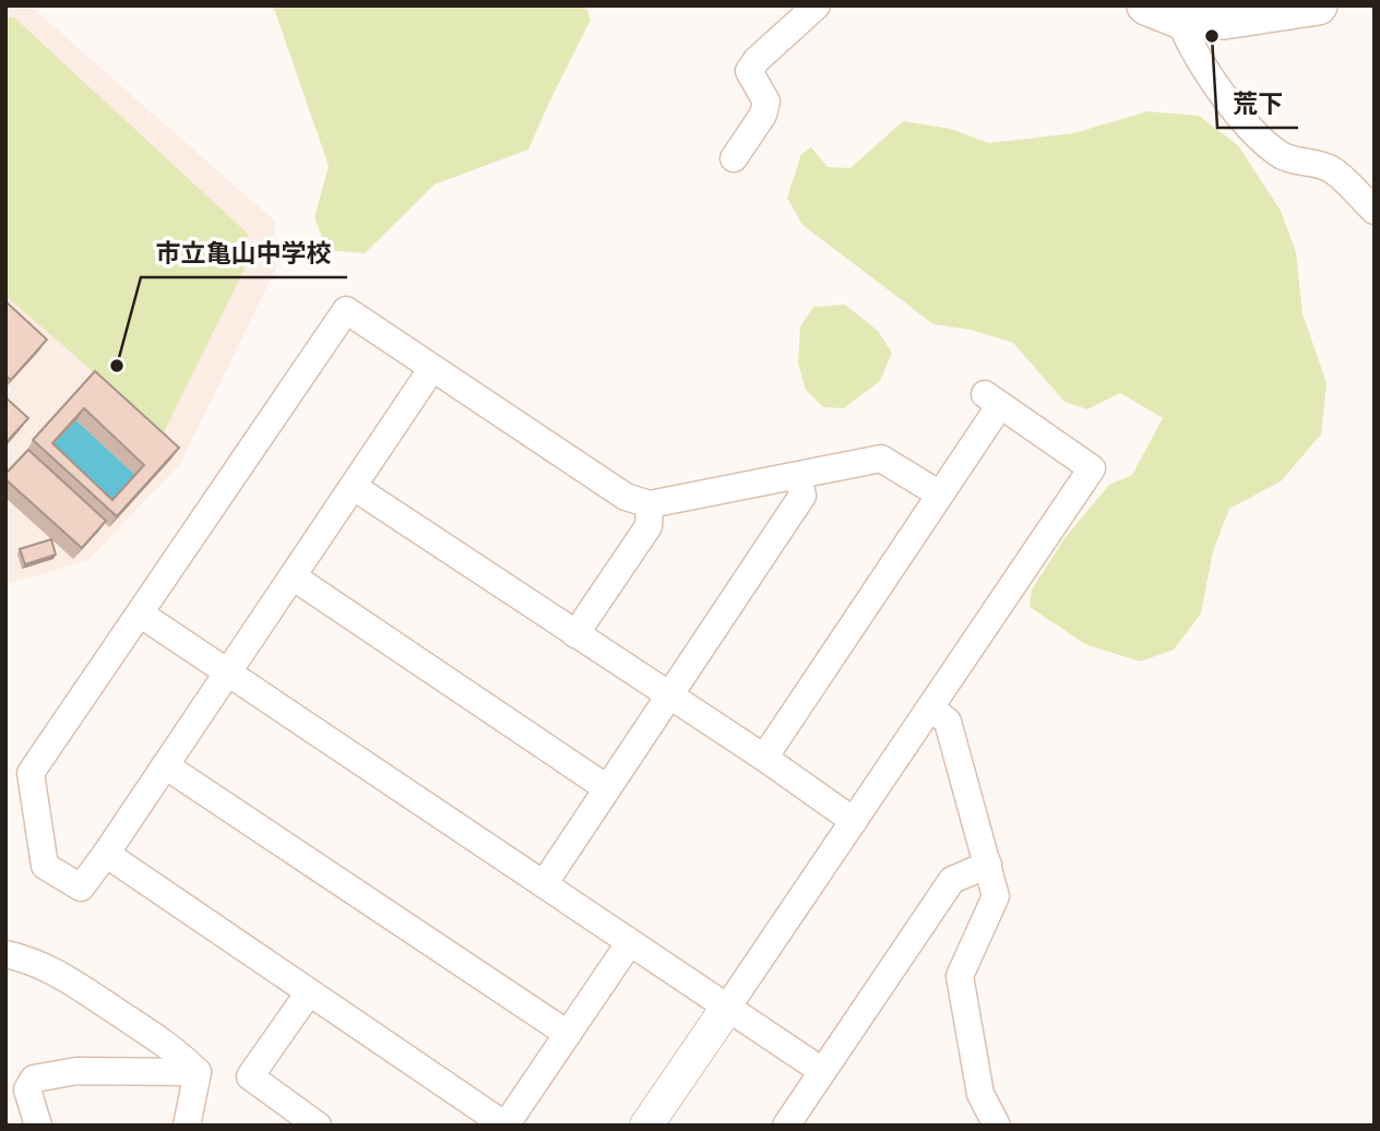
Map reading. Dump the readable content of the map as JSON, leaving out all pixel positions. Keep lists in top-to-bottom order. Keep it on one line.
{"places":["荒下","市立亀山中学校"]}
